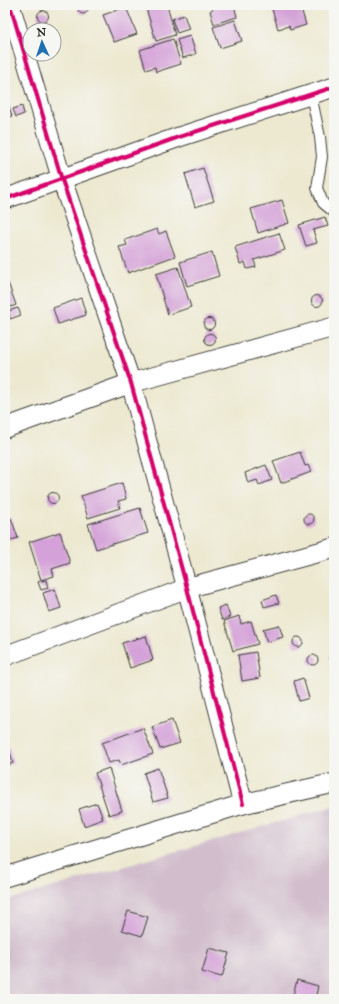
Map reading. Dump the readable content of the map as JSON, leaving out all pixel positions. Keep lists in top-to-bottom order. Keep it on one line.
{"north":"top"}
